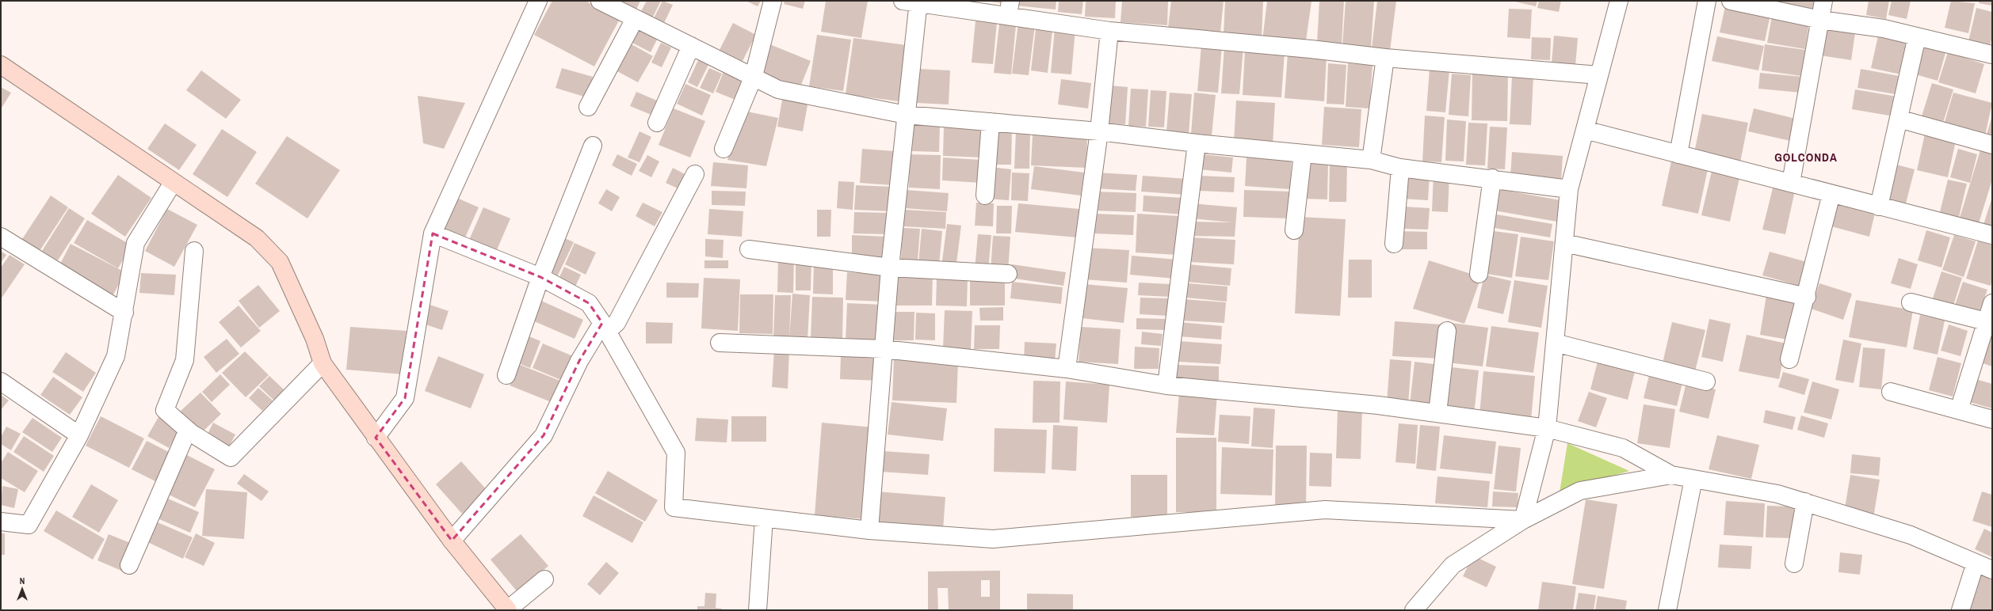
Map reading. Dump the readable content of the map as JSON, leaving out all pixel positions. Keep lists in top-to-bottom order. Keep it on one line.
{"districts":["GOLCONDA"],"north":"top"}
